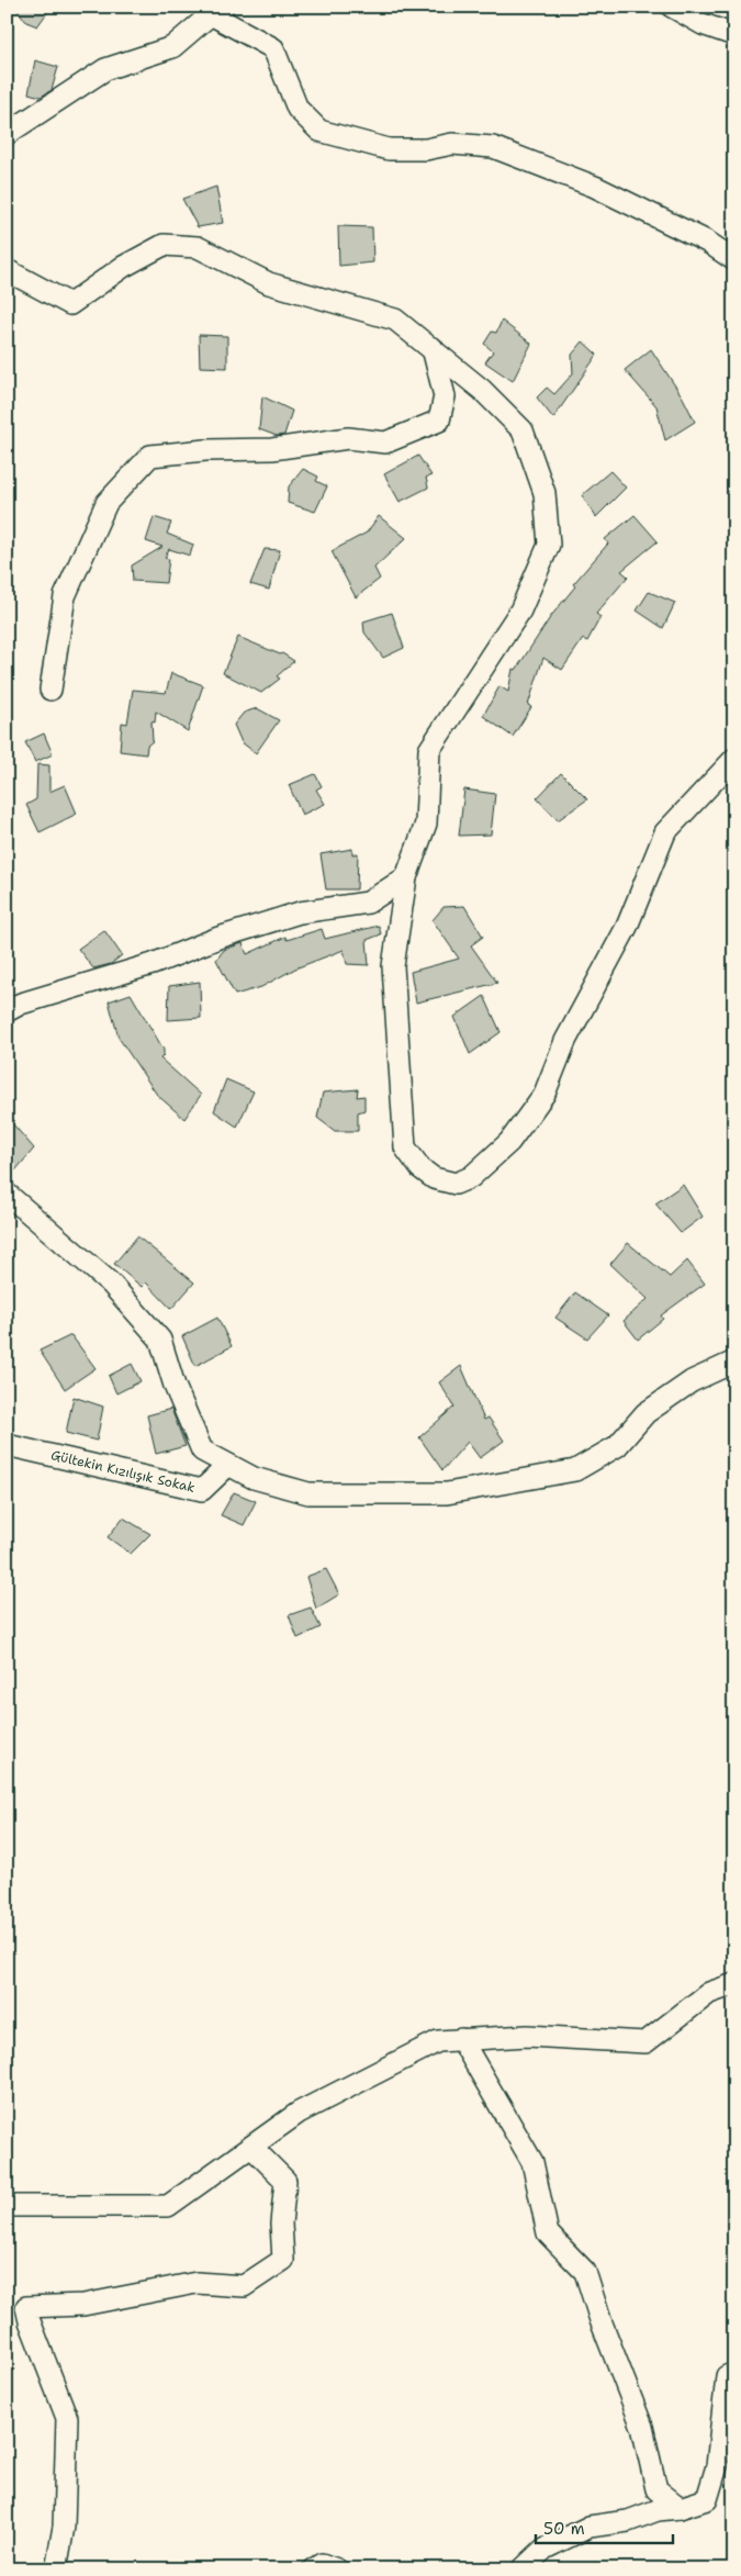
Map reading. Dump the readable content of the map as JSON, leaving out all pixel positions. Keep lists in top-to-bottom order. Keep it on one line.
{"streets":{"street":["Gültekin Kızılışık Sokak"]},"scale_bar":"50 m"}
